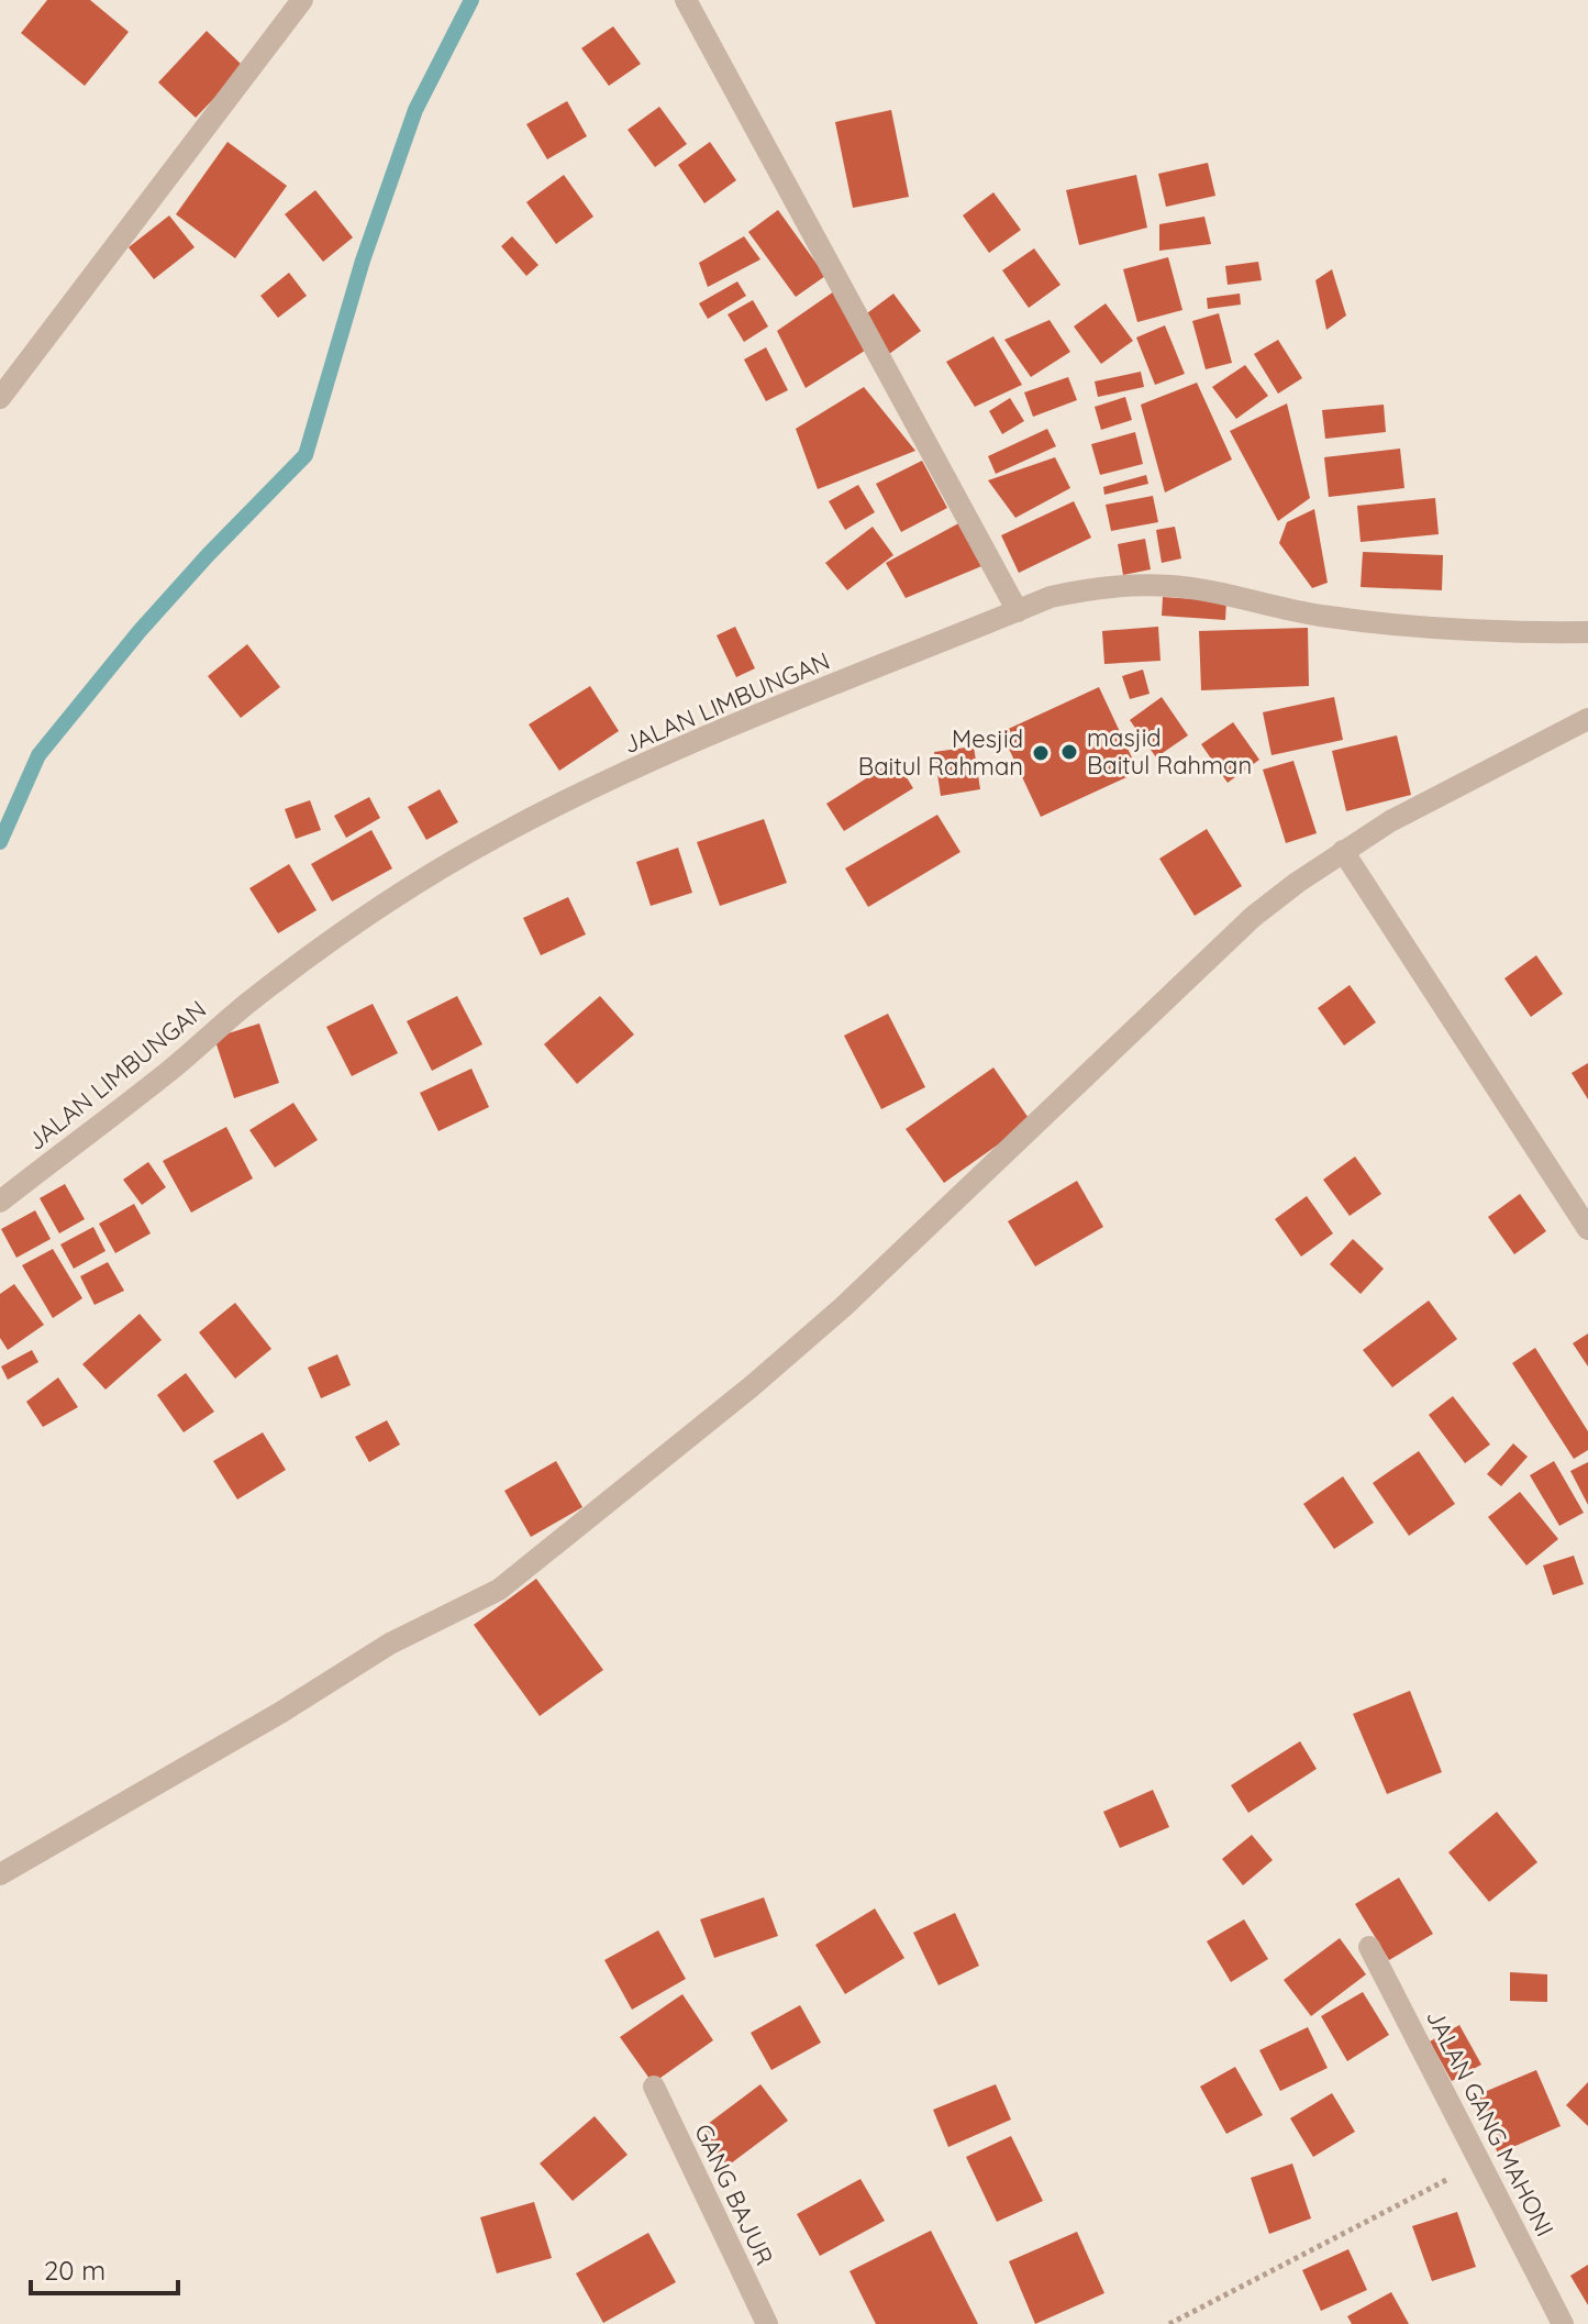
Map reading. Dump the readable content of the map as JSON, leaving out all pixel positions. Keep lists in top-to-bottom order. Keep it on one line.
{"streets":{"street":["JALAN LIMBUNGAN","JALAN GANG MAHONI","GANG BAJUR"]},"places":["masjid Baitul Rahman","Mesjid Baitul Rahman"],"scale_bar":"20 m"}
